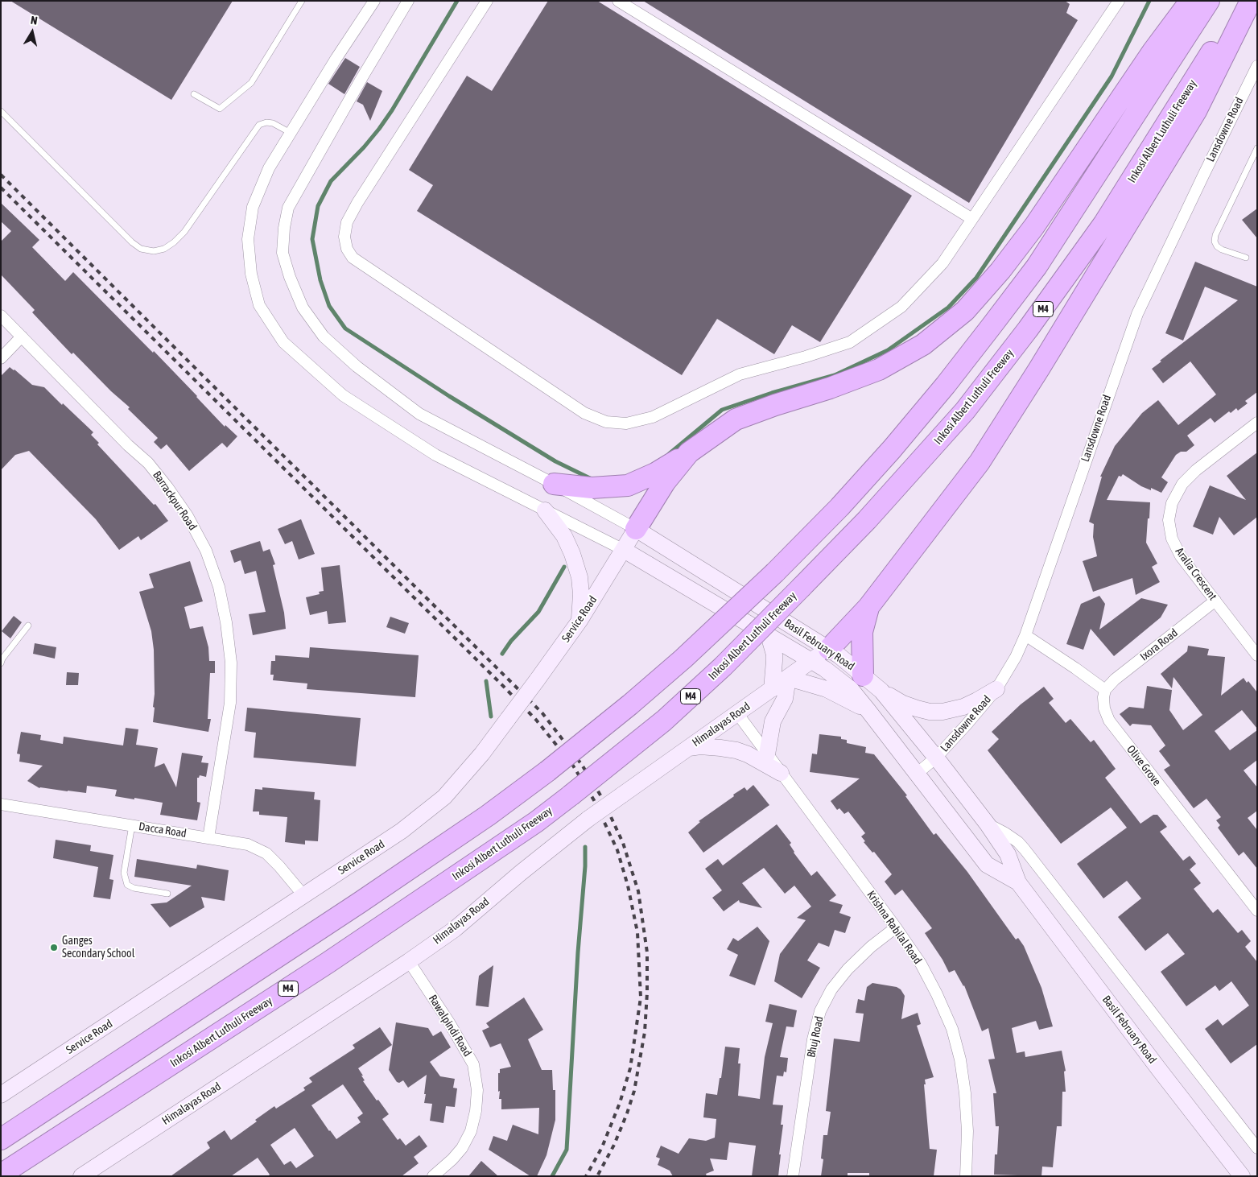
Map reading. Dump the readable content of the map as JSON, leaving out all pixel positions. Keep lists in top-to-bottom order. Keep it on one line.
{"streets":{"highway":["Inkosi Albert Luthuli Freeway","M4"],"street":["Lansdowne Road","Barrackpur Road","Aralia Crescent","Service Road","Basil February Road","Ixora Road","Himalayas Road","Olive Grove","Dacca Road","Krishna Rabilal Road","Rawalpindi Road","Bhuj Road"]},"crossings":[["Lansdowne Road","Basil February Road"],["Barrackpur Road","Dacca Road"],["Aralia Crescent","Ixora Road"],["Service Road","Basil February Road"],["Service Road","Dacca Road"],["Basil February Road","Himalayas Road"],["Ixora Road","Olive Grove"],["Himalayas Road","Krishna Rabilal Road"],["Himalayas Road","Rawalpindi Road"],["Krishna Rabilal Road","Bhuj Road"]],"places":["Ganges Secondary School"],"north":"top"}
